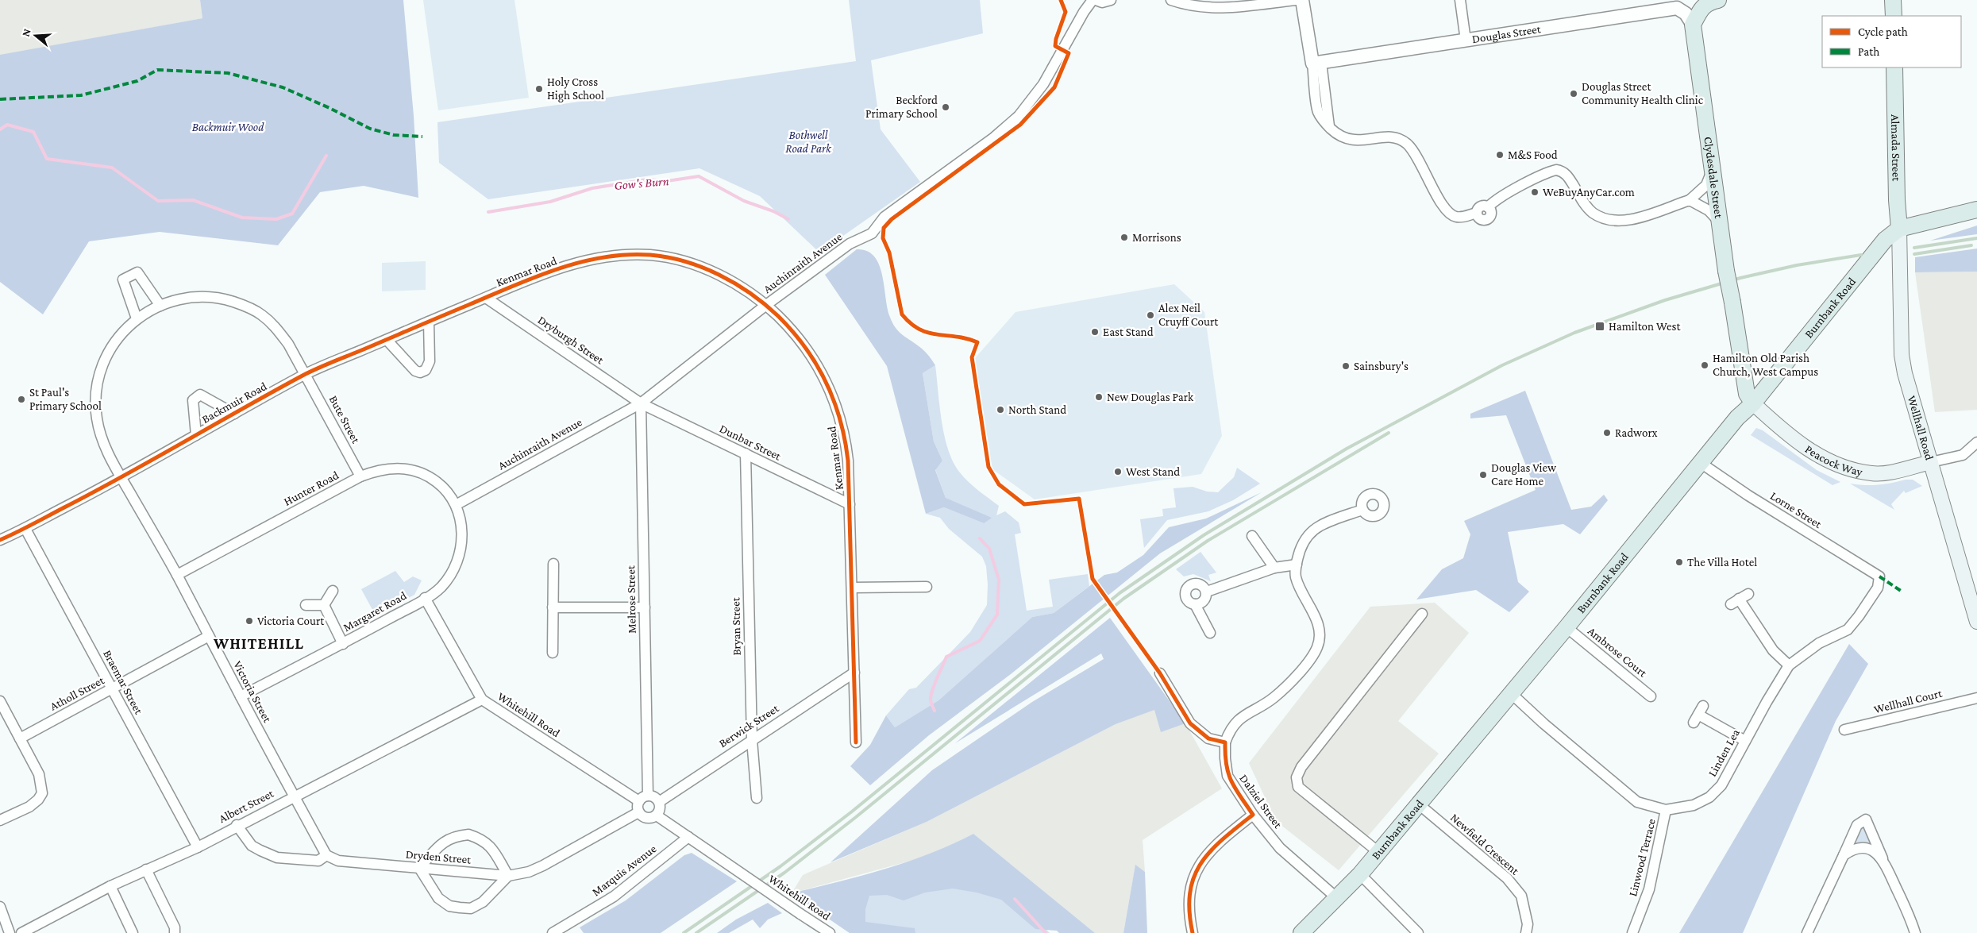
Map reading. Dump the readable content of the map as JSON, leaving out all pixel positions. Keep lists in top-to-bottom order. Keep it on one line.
{"streets":{"main road":["Almada Street","Clydesdale Street","Burnbank Road","Wellhall Road","Peacock Way"],"street":["Douglas Street","Auchinraith Avenue","Kenmar Road","Dryburgh Street","Backmuir Road","Bute Street","Dunbar Street","Hunter Road","Lorne Street","Melrose Street","Margaret Road","Bryan Street","Ambrose Court","Braemar Street","Victoria Street","Atholl Street","Wellhall Court","Whitehill Road","Berwick Street","Linden Lea","Dalziel Street","Albert Street","Newfield Crescent","Dryden Street","Linwood Terrace","Marquis Avenue"]},"crossings":[["Douglas Street","Clydesdale Street"],["Almada Street","Burnbank Road"],["Almada Street","Wellhall Road"],["Clydesdale Street","Burnbank Road"],["Clydesdale Street","Peacock Way"],["Auchinraith Avenue","Kenmar Road"],["Auchinraith Avenue","Dryburgh Street"],["Auchinraith Avenue","Dunbar Street"],["Auchinraith Avenue","Hunter Road"],["Auchinraith Avenue","Melrose Street"],["Auchinraith Avenue","Margaret Road"],["Kenmar Road","Dryburgh Street"],["Kenmar Road","Backmuir Road"],["Kenmar Road","Dunbar Street"],["Kenmar Road","Berwick Street"],["Burnbank Road","Wellhall Road"],["Burnbank Road","Peacock Way"],["Burnbank Road","Lorne Street"],["Burnbank Road","Ambrose Court"],["Burnbank Road","Linden Lea"],["Burnbank Road","Dalziel Street"],["Burnbank Road","Newfield Crescent"],["Dryburgh Street","Backmuir Road"],["Dryburgh Street","Dunbar Street"],["Dryburgh Street","Melrose Street"],["Backmuir Road","Bute Street"],["Backmuir Road","Braemar Street"],["Backmuir Road","Victoria Street"],["Bute Street","Hunter Road"],["Bute Street","Victoria Street"],["Wellhall Road","Peacock Way"],["Dunbar Street","Melrose Street"],["Dunbar Street","Bryan Street"],["Hunter Road","Margaret Road"],["Hunter Road","Victoria Street"],["Lorne Street","Linden Lea"],["Melrose Street","Whitehill Road"],["Melrose Street","Berwick Street"],["Melrose Street","Dryden Street"],["Margaret Road","Victoria Street"],["Margaret Road","Whitehill Road"],["Bryan Street","Berwick Street"],["Braemar Street","Atholl Street"],["Braemar Street","Albert Street"],["Victoria Street","Atholl Street"],["Victoria Street","Albert Street"],["Victoria Street","Dryden Street"],["Whitehill Road","Berwick Street"],["Whitehill Road","Albert Street"],["Whitehill Road","Dryden Street"],["Whitehill Road","Marquis Avenue"],["Berwick Street","Dryden Street"],["Linden Lea","Linwood Terrace"]],"districts":["WHITEHILL"],"water":["Gow's Burn"],"parks":["Backmuir Wood","Bothwell Road Park"],"places":{"other":["Holy Cross High School","Douglas Street Community Health Clinic","Beckford Primary School","M&S Food","WeBuyAnyCar.com","Morrisons","Alex Neil Cruyff Court","East Stand","Hamilton Old Parish Church, West Campus","Sainsbury's","New Douglas Park","St Paul's Primary School","North Stand","Radworx","West Stand","Douglas View Care Home","The Villa Hotel","Victoria Court"],"transit":["Hamilton West"]},"legend":["Cycle path","Path"],"north":"left"}
